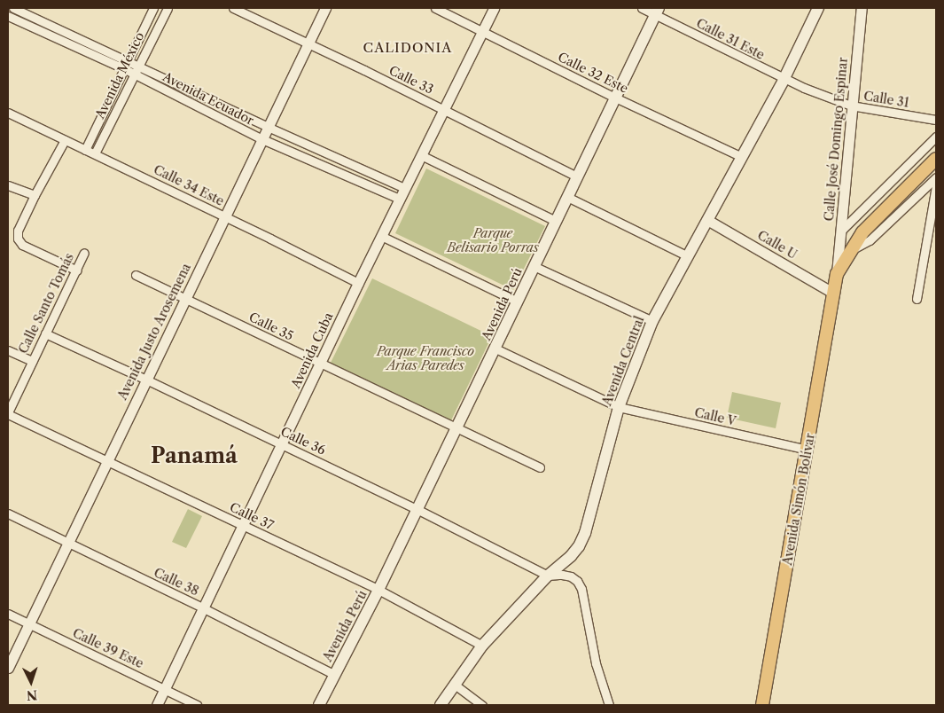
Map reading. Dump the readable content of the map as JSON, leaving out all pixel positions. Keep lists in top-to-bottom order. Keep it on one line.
{"streets":{"main road":["Avenida Perú","Avenida Central","Avenida Simón Bolívar"],"street":["Calle 31 Este","Calle 32 Este","Avenida México","Calle 33","Avenida Ecuador","Calle 31","Calle José Domingo Espinar","Calle 34 Este","Calle U","Calle Santo Tomás","Calle 35","Avenida Justo Arosemena","Avenida Cuba","Calle V","Calle 36","Calle 37","Calle 38","Calle 39 Este"]},"crossings":[["Calle 31 Este","Calle 31"],["Calle 31 Este","Avenida Perú"],["Calle 31 Este","Avenida Central"],["Calle 32 Este","Avenida Perú"],["Calle 32 Este","Avenida Cuba"],["Calle 32 Este","Avenida Central"],["Avenida México","Avenida Ecuador"],["Avenida México","Calle 34 Este"],["Calle 33","Avenida Perú"],["Calle 33","Avenida Justo Arosemena"],["Calle 33","Avenida Cuba"],["Avenida Ecuador","Avenida Justo Arosemena"],["Avenida Ecuador","Avenida Cuba"],["Calle 31","Calle José Domingo Espinar"],["Calle 31","Avenida Central"],["Calle José Domingo Espinar","Avenida Simón Bolívar"],["Calle 34 Este","Avenida Justo Arosemena"],["Calle 34 Este","Avenida Cuba"],["Calle U","Avenida Central"],["Calle U","Avenida Simón Bolívar"],["Calle Santo Tomás","Calle 36"],["Calle Santo Tomás","Calle 37"],["Avenida Perú","Calle 35"],["Avenida Perú","Calle 36"],["Avenida Perú","Calle 37"],["Avenida Perú","Calle 38"],["Calle 35","Avenida Justo Arosemena"],["Calle 35","Avenida Cuba"],["Avenida Justo Arosemena","Calle 36"],["Avenida Justo Arosemena","Calle 37"],["Avenida Justo Arosemena","Calle 38"],["Avenida Justo Arosemena","Calle 39 Este"],["Avenida Cuba","Calle 36"],["Avenida Cuba","Calle 37"],["Avenida Cuba","Calle 38"],["Avenida Cuba","Calle 39 Este"],["Avenida Central","Calle V"],["Avenida Central","Calle 36"],["Avenida Central","Calle 37"],["Calle V","Avenida Simón Bolívar"]],"districts":["CALIDONIA","Panamá"],"parks":["Parque Belisario Porras","Parque Francisco Arias Paredes"],"north":"bottom"}
